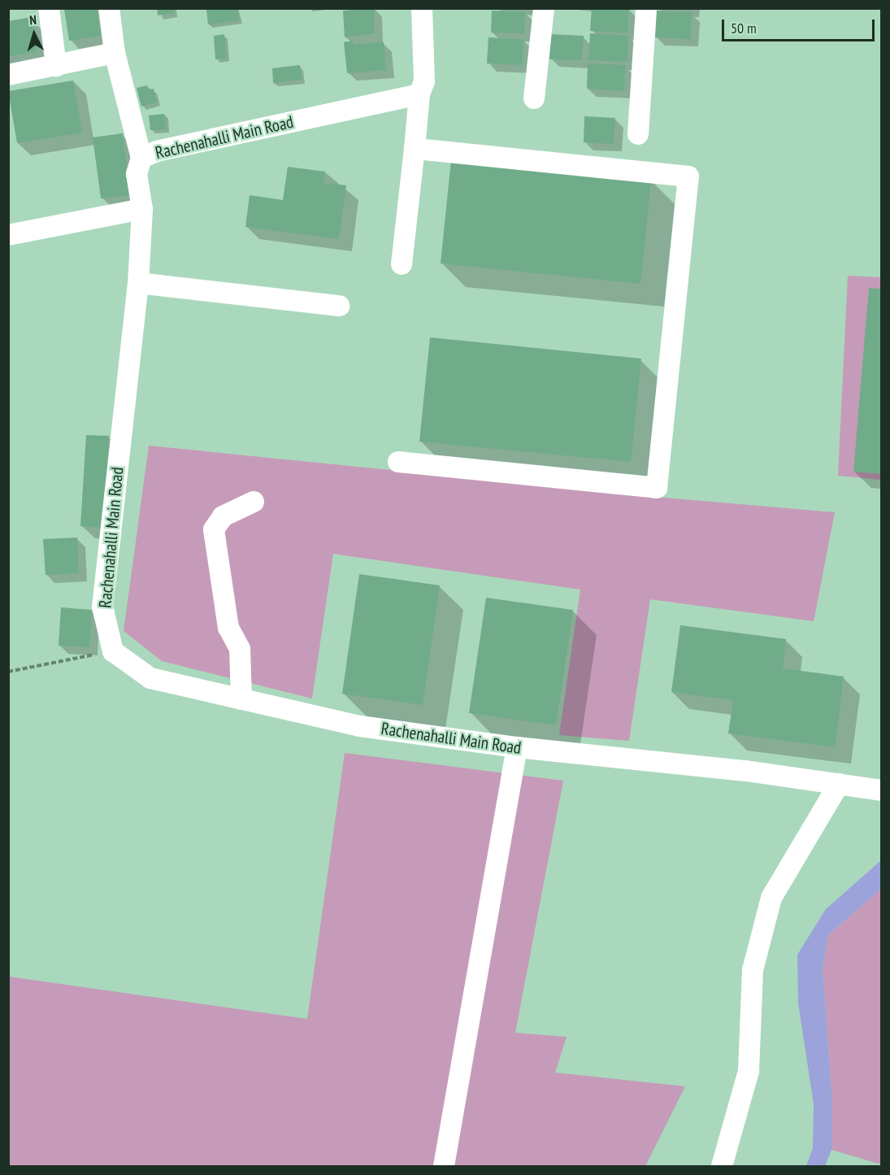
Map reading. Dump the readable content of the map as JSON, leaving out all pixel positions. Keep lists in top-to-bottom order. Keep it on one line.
{"streets":{"street":["Rachenahalli Main Road"]},"scale_bar":"50 m","north":"top"}
